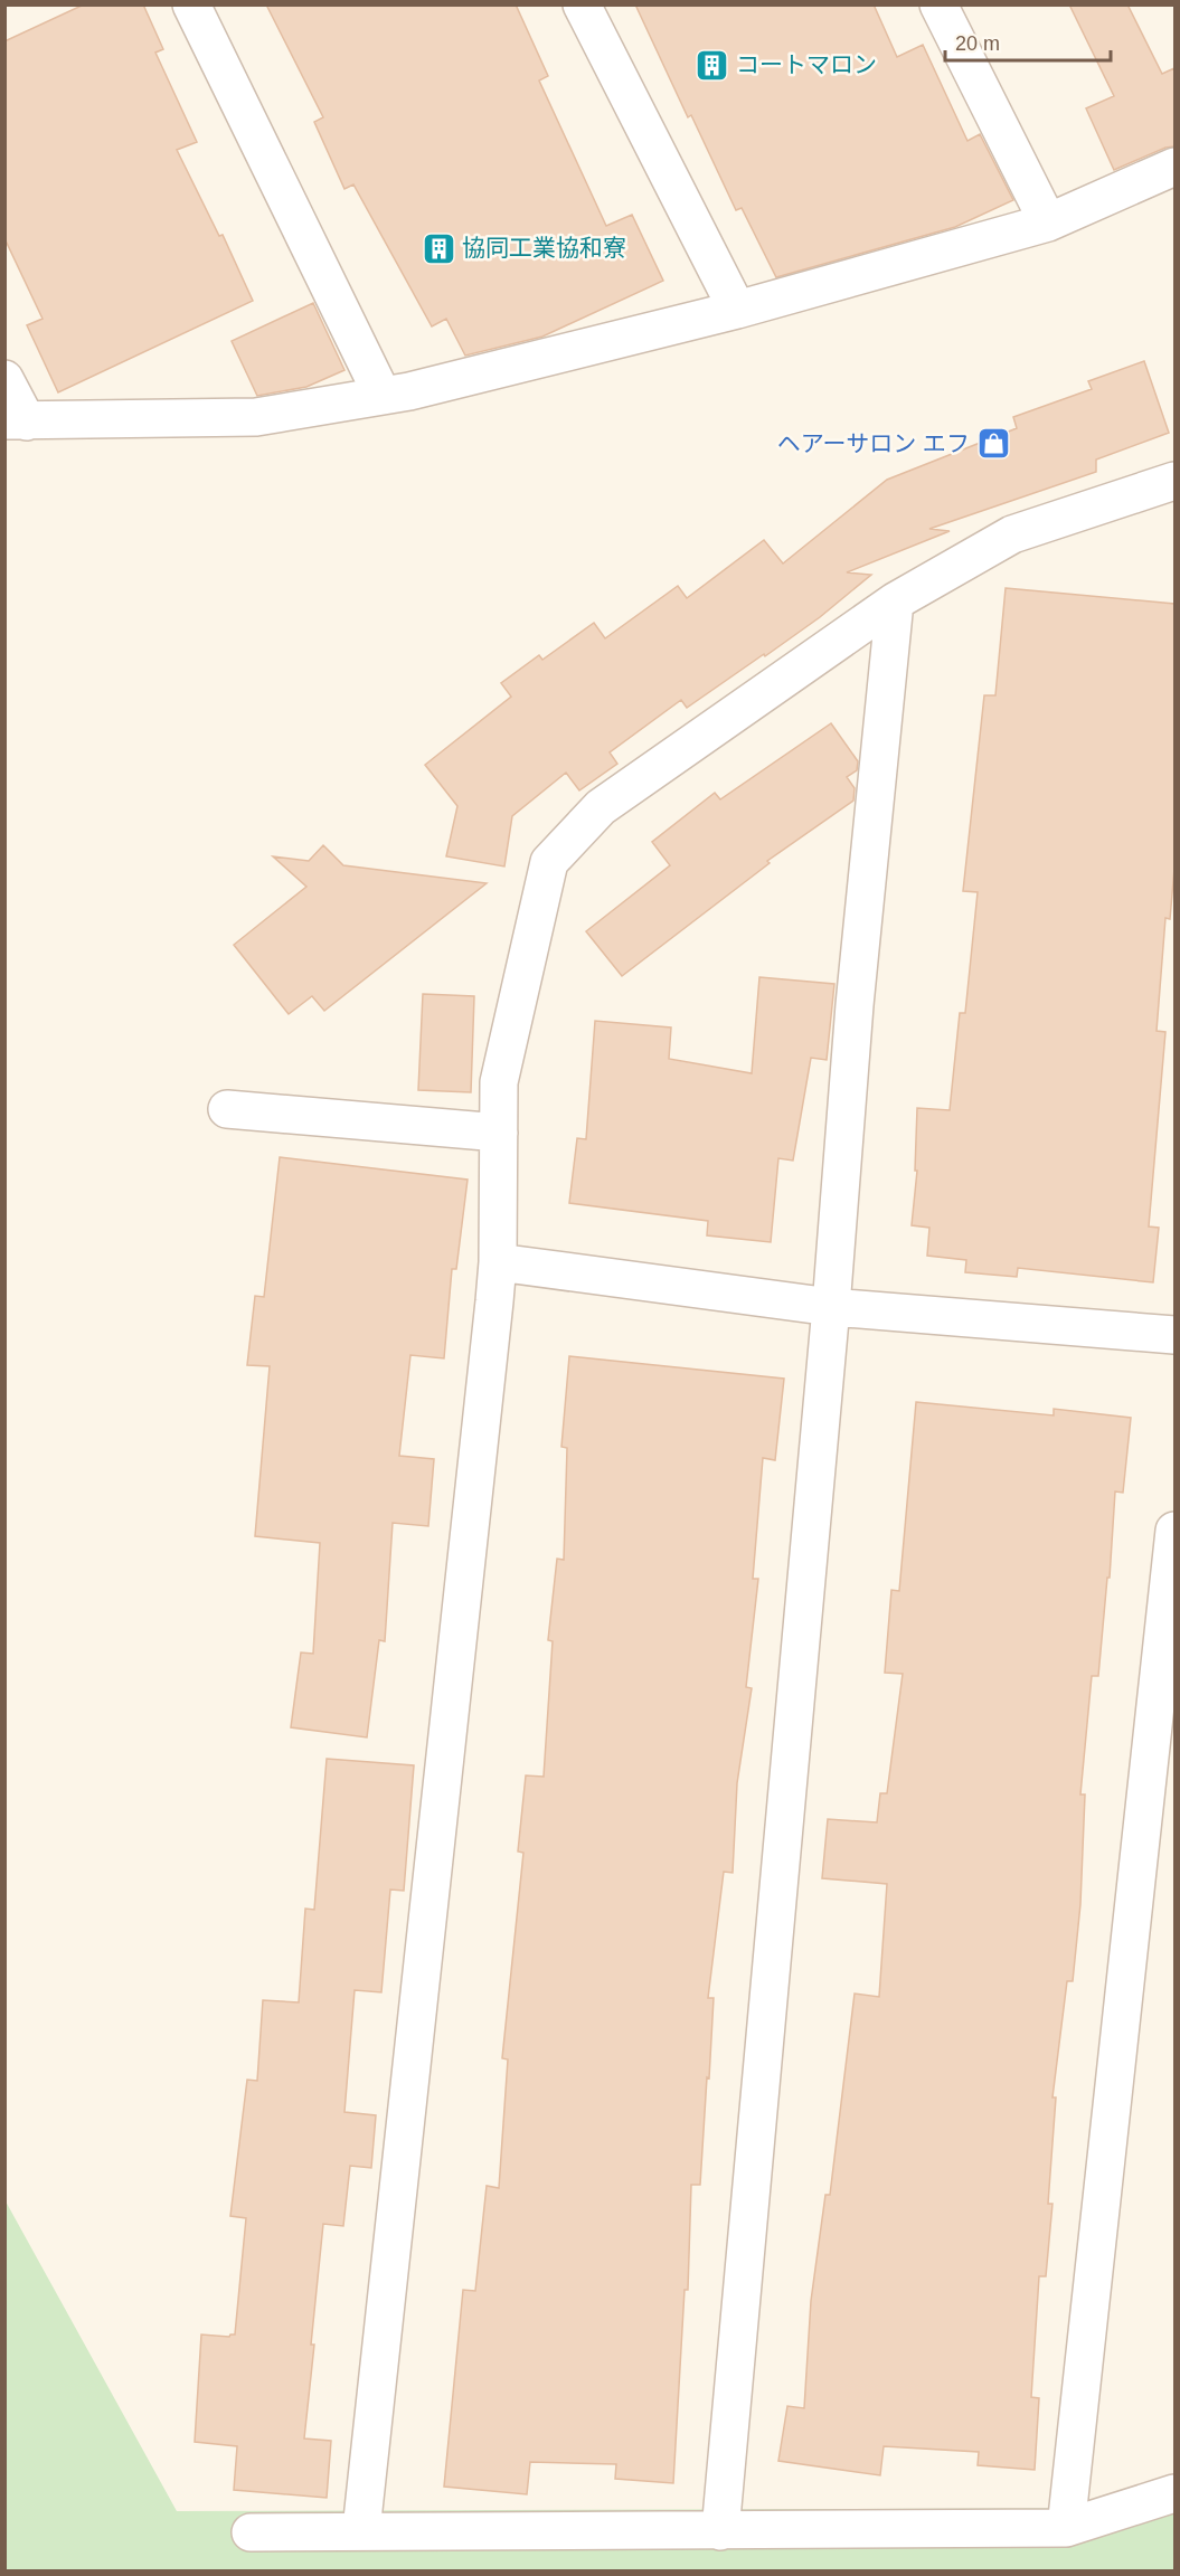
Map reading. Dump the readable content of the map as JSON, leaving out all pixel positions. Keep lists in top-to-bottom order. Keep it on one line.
{"places":{"building":["コートマロン","協同工業協和寮"],"shop":["ヘアーサロン エフ"]},"scale_bar":"20 m"}
